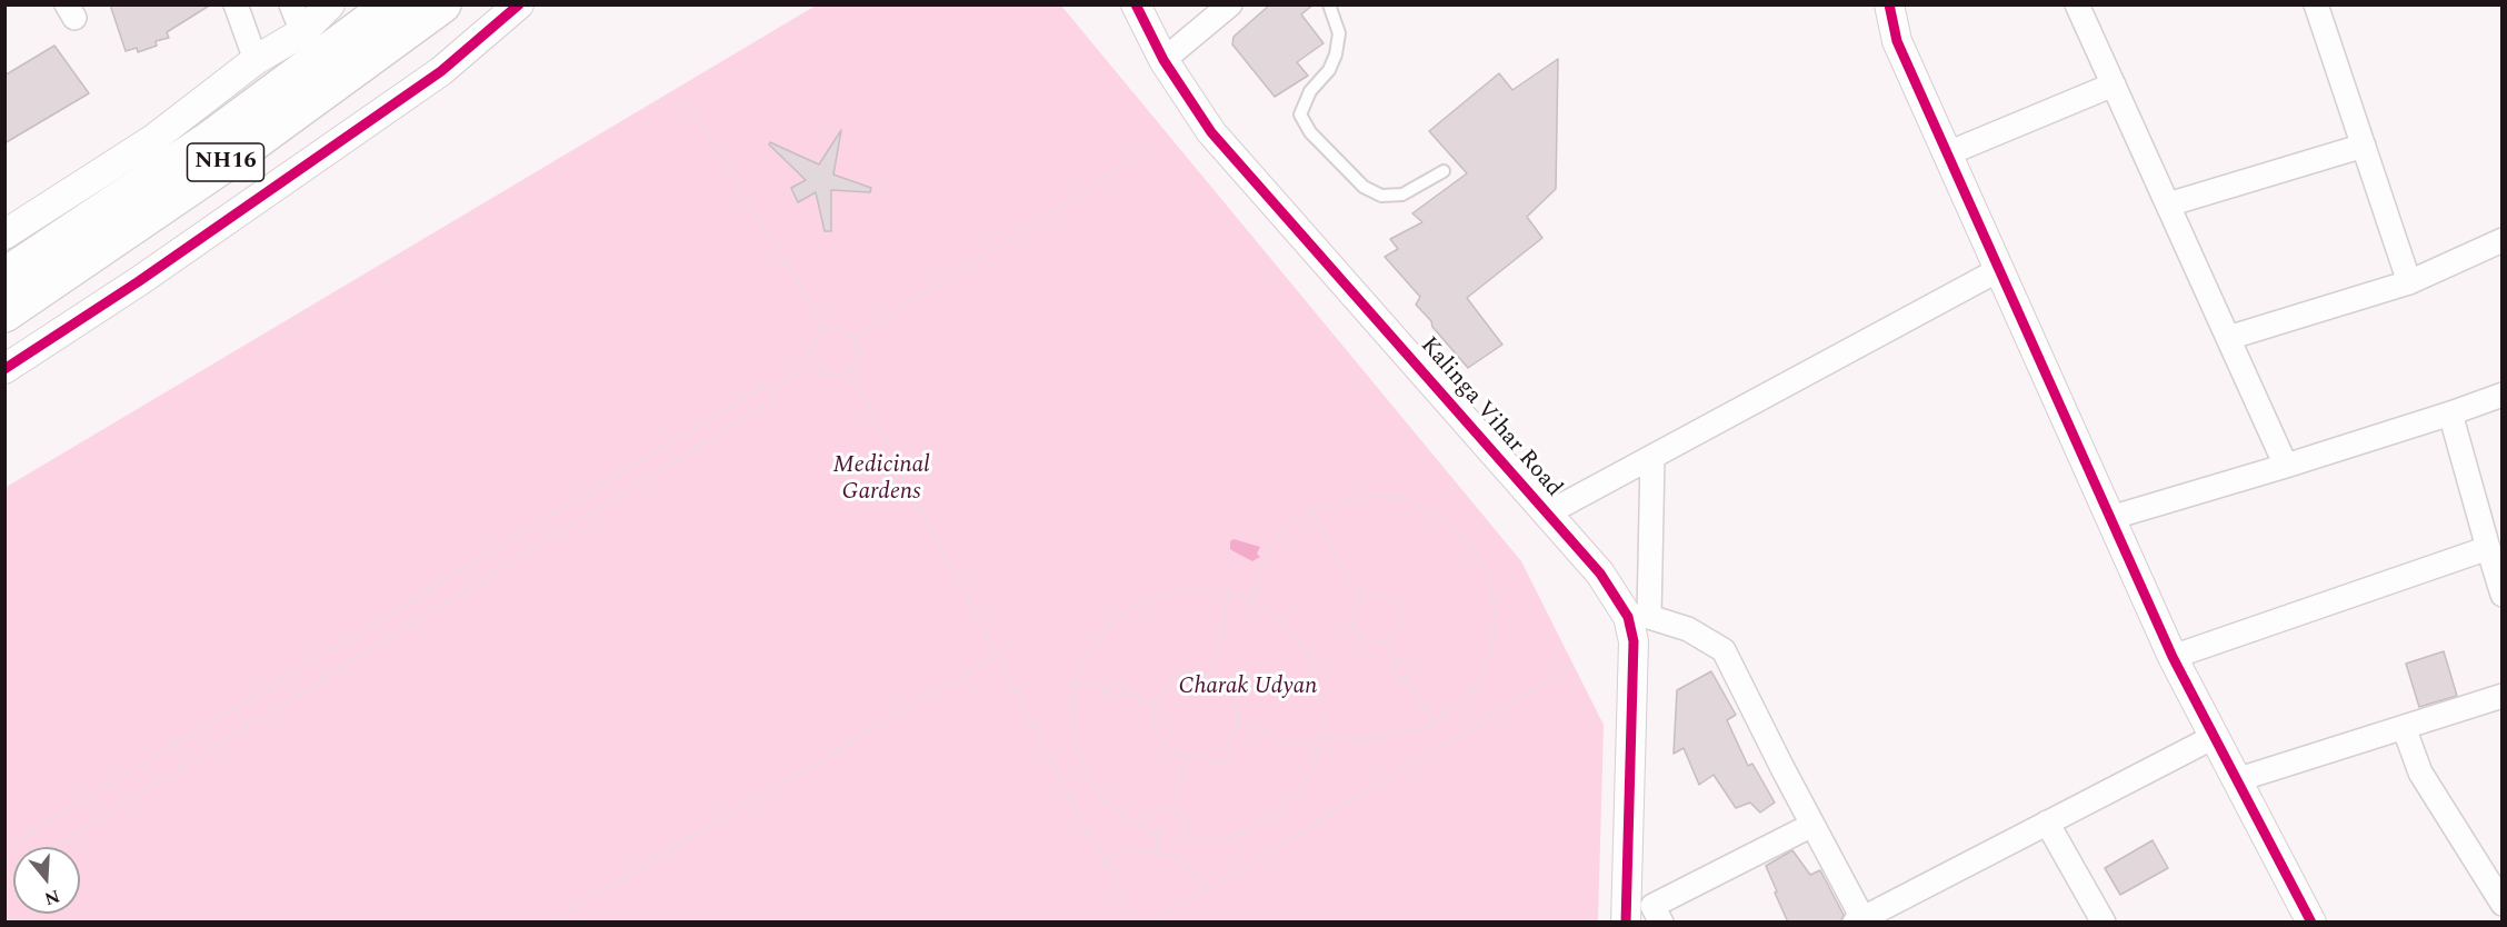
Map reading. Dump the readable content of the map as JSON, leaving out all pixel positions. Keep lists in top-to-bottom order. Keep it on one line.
{"streets":{"highway":["NH16"],"street":["Kalinga Vihar Road"]},"parks":["Medicinal Gardens","Charak Udyan"],"north":"bottom"}
